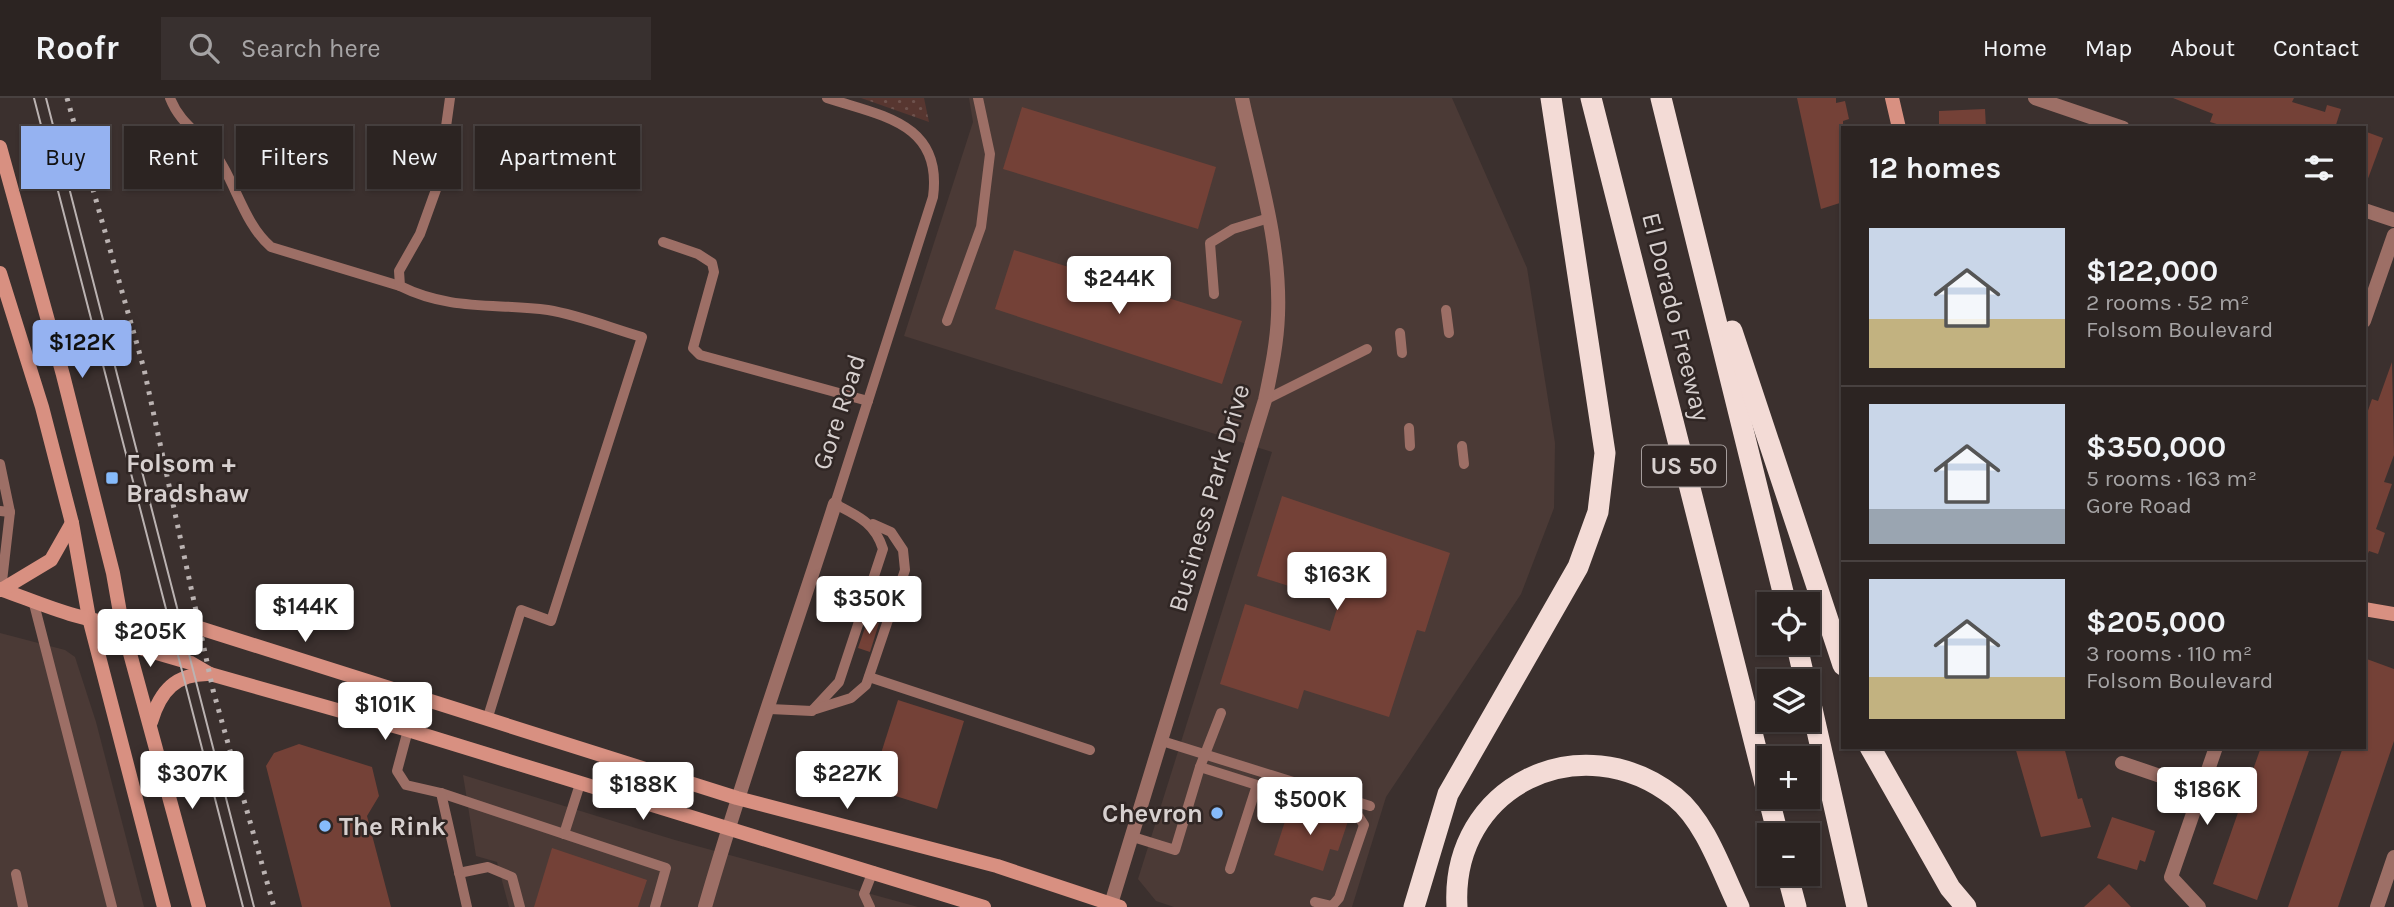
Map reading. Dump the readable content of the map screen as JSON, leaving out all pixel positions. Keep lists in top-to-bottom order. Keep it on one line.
{"streets":{"highway":["El Dorado Freeway","US 50"],"street":["Gore Road","Business Park Drive"]},"places":{"transit":["Folsom + Bradshaw"],"other":["Chevron","The Rink"]},"page":{"header":"Roofr","search":"Search here","nav":["Home","Map","About","Contact"],"chip":["Buy","Rent","Filters","New","Apartment"],"heading":"12 homes","list":[{"name":"$122,000","note":"2 rooms · 52 m² · Folsom Boulevard"},{"name":"$350,000","note":"5 rooms · 163 m² · Gore Road"},{"name":"$205,000","note":"3 rooms · 110 m² · Folsom Boulevard"}],"price":["$244K","$122K","$163K","$350K","$144K","$205K","$101K","$307K","$227K","$188K","$186K","$500K"],"map_buttons":["+","−"]}}
